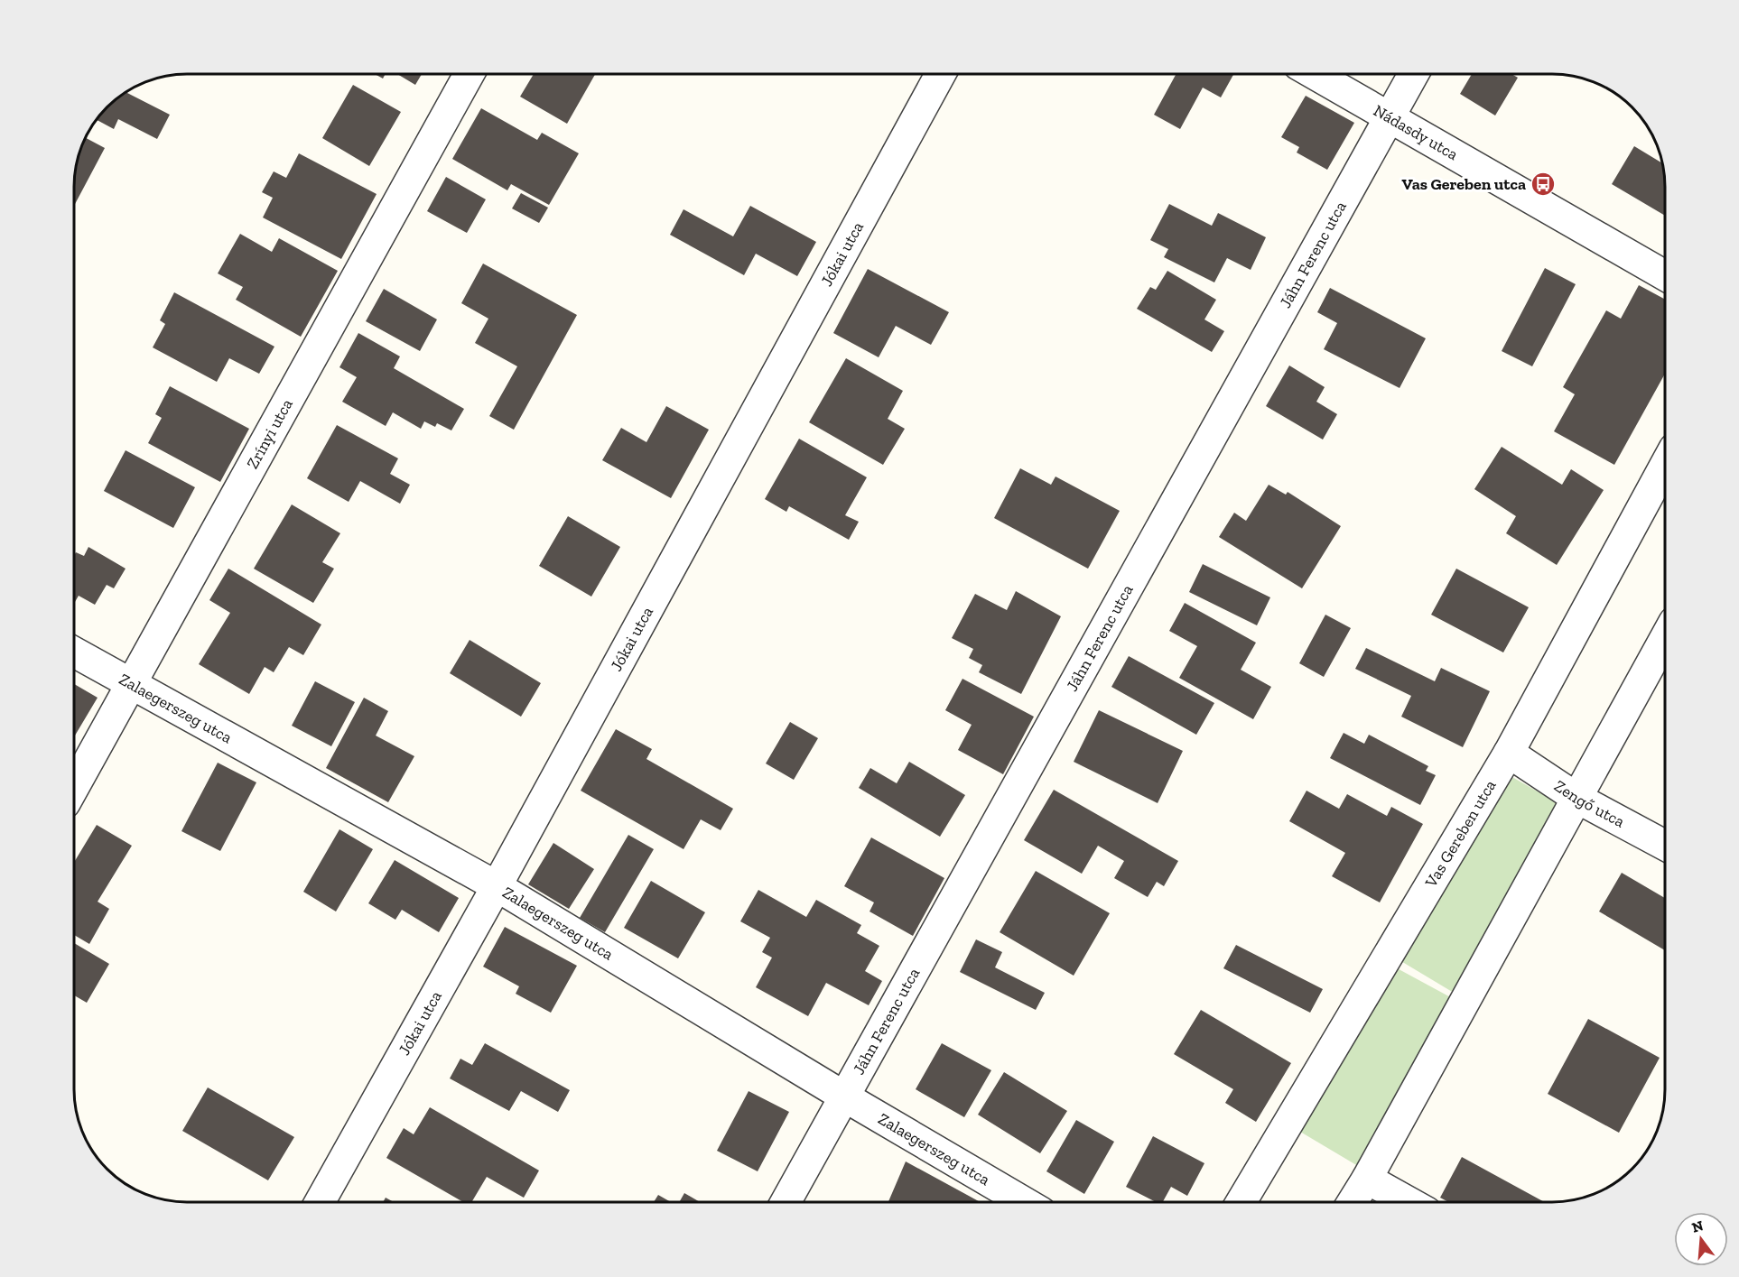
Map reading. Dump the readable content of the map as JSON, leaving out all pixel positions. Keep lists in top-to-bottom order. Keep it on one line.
{"streets":{"street":["Nádasdy utca","Jókai utca","Jáhn Ferenc utca","Zrínyi utca","Zalaegerszeg utca","Zengő utca","Vas Gereben utca"]},"crossings":[["Nádasdy utca","Jáhn Ferenc utca"],["Jókai utca","Zalaegerszeg utca"],["Jáhn Ferenc utca","Zalaegerszeg utca"],["Zrínyi utca","Zalaegerszeg utca"],["Zengő utca","Vas Gereben utca"]],"places":{"bus stop":["Vas Gereben utca"]},"north":"top"}
